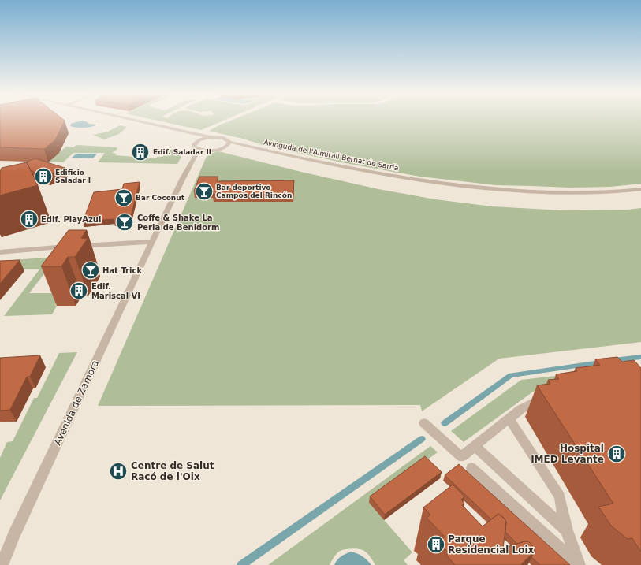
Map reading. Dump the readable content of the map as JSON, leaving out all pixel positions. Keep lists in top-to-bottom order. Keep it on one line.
{"streets":{"street":["Avinguda de l'Almirall Bernat de Sarrià","Avenida de Zamora"]},"crossings":[["Avinguda de l'Almirall Bernat de Sarrià","Avenida de Zamora"]],"places":{"building":["Edif. Saladar II","Edificio Saladar I","Edif. PlayAzul","Edif. Mariscal VI","Hospital IMED Levante","Parque Residencial Loix"],"bar":["Bar deportivo Campos del Rincón","Bar Coconut","Coffe & Shake La Perla de Benidorm","Hat Trick"],"hospital":["Centre de Salut Racó de l'Oix"]}}
